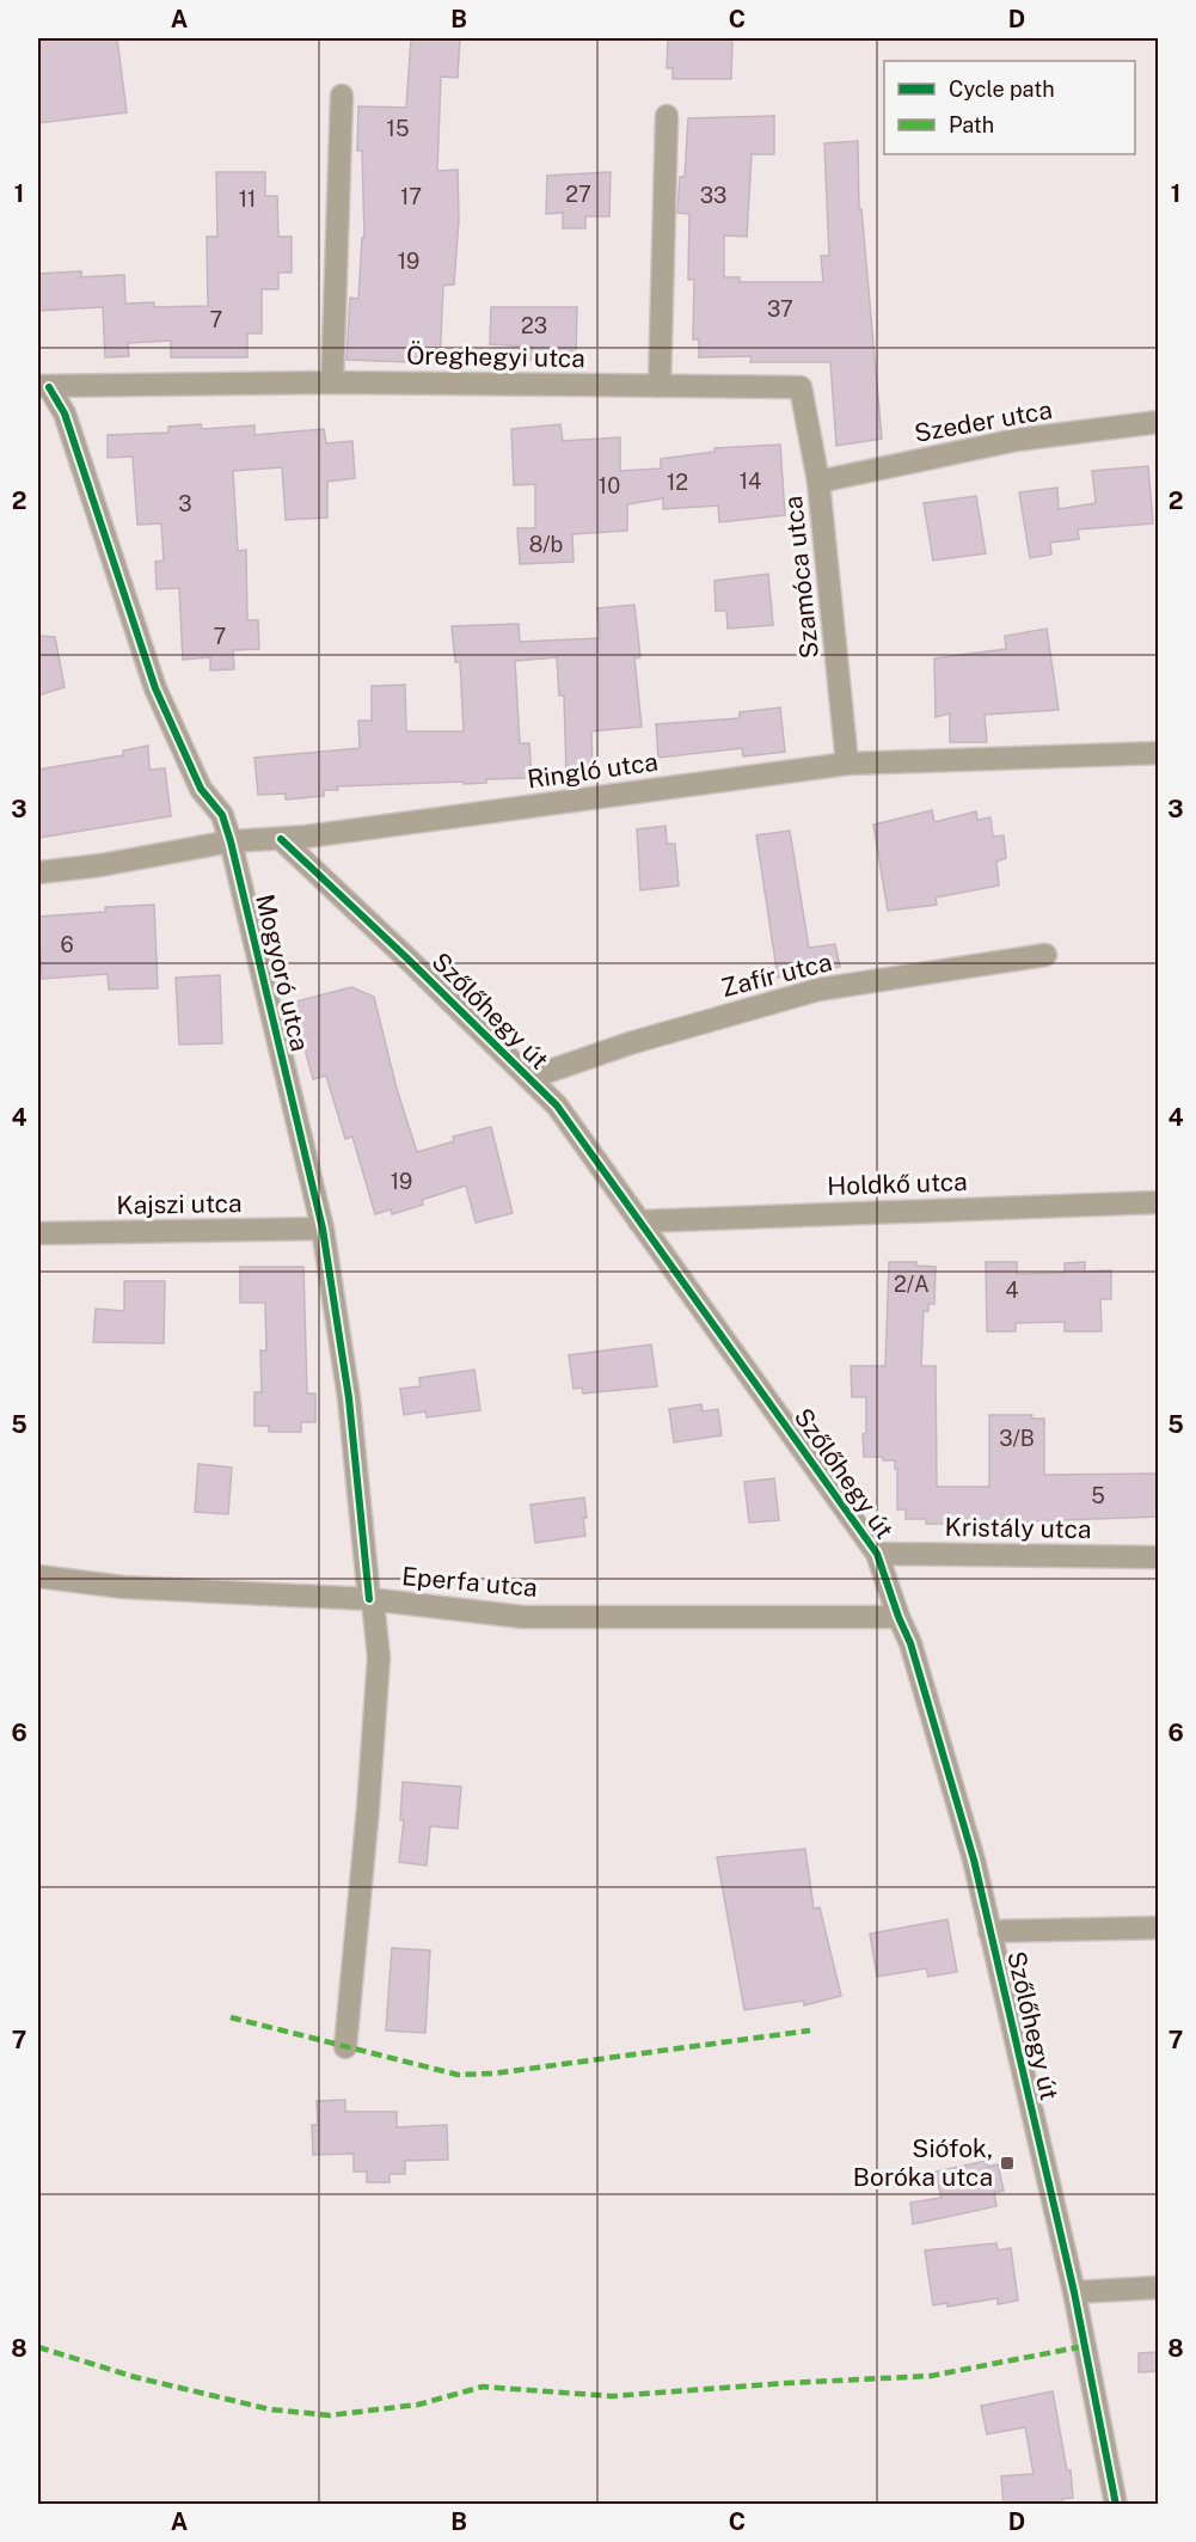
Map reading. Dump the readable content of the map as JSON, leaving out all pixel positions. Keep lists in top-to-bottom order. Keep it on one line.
{"streets":{"street":["Öreghegyi utca","Szeder utca","Szamóca utca","Ringló utca","Mogyoró utca","Zafír utca","Szőlőhegy út","Holdkő utca","Kajszi utca","Kristály utca","Eperfa utca"]},"crossings":[["Öreghegyi utca","Szamóca utca"],["Öreghegyi utca","Mogyoró utca"],["Szeder utca","Szamóca utca"],["Szamóca utca","Ringló utca"],["Ringló utca","Mogyoró utca"],["Ringló utca","Szőlőhegy út"],["Mogyoró utca","Kajszi utca"],["Mogyoró utca","Eperfa utca"],["Zafír utca","Szőlőhegy út"],["Szőlőhegy út","Holdkő utca"],["Szőlőhegy út","Kristály utca"],["Szőlőhegy út","Eperfa utca"]],"places":{"transit":["Siófok, Boróka utca"]},"house_numbers":["15","27","33","17","11","19","37","7","23","14","12","10","3","8/b","7","6","19","2/A","4","3/B","5"],"legend":["Cycle path","Path"],"grid":{"columns":["A","B","C","D"],"rows":["1","2","3","4","5","6","7","8"]}}
